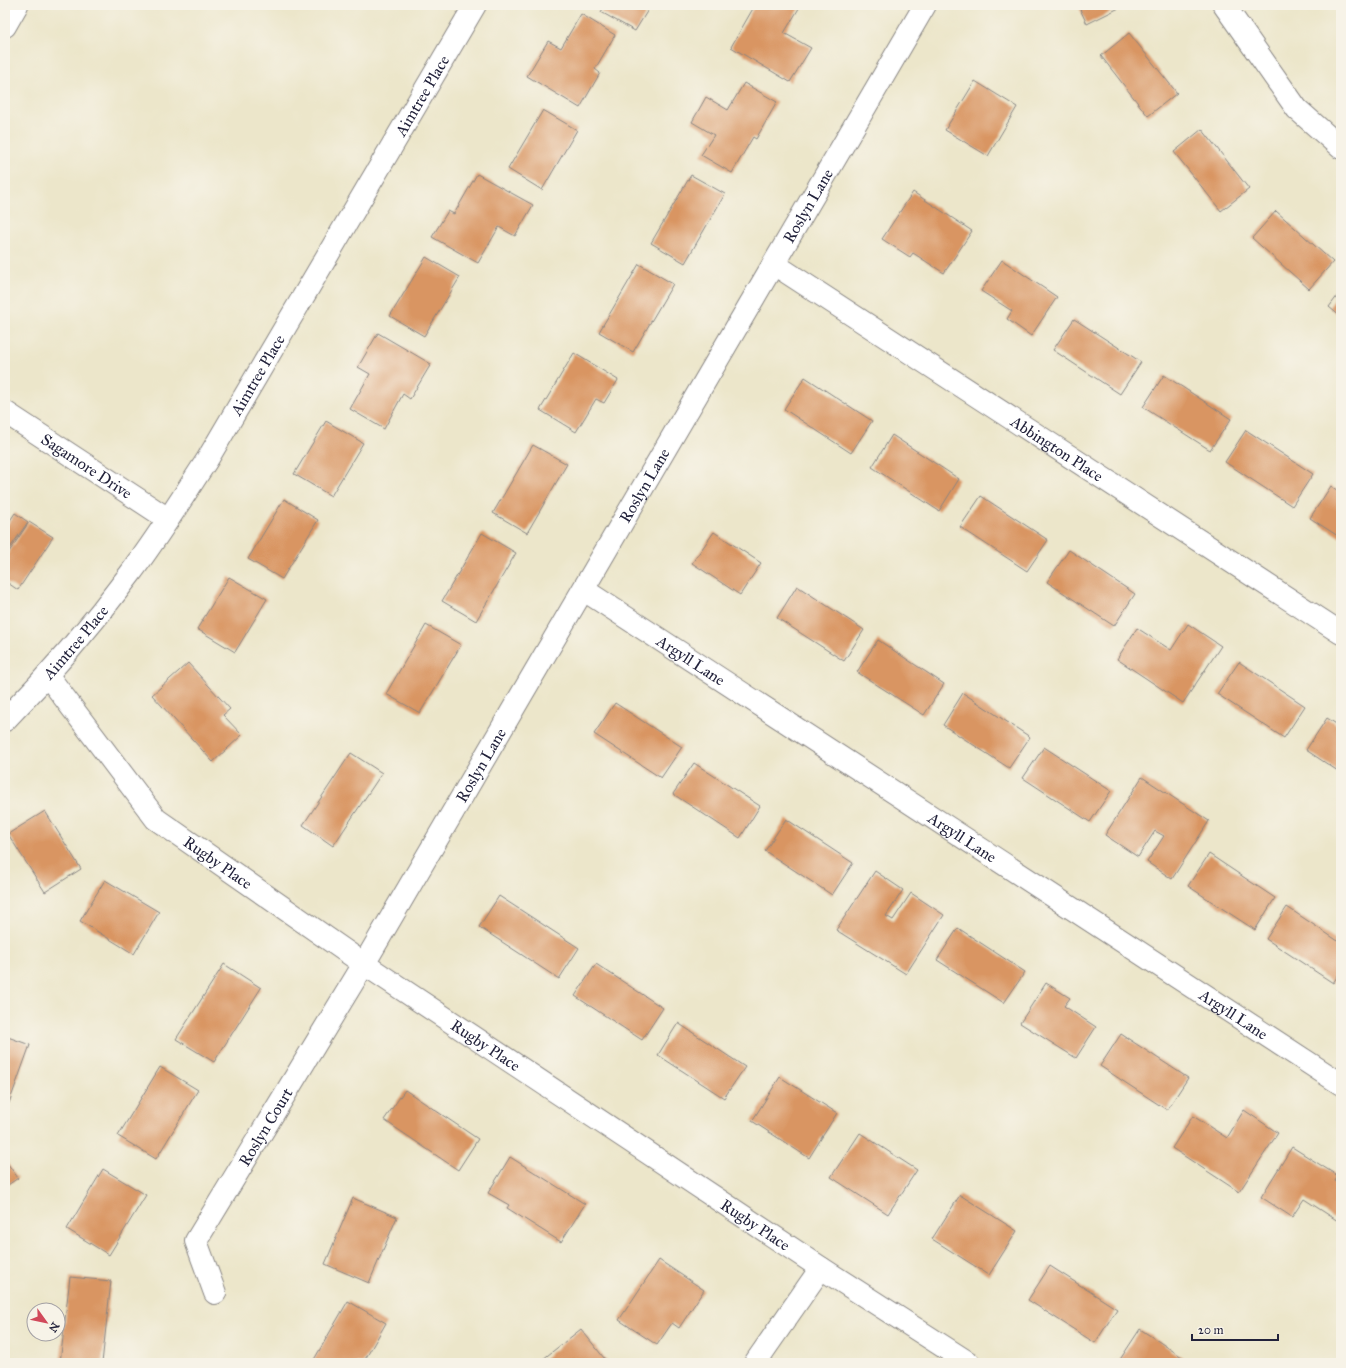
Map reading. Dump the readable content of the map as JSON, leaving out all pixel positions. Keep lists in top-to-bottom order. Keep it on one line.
{"streets":{"street":["Aimtree Place","Roslyn Lane","Abbington Place","Sagamore Drive","Argyll Lane","Rugby Place","Roslyn Court"]},"crossings":[["Aimtree Place","Sagamore Drive"],["Aimtree Place","Rugby Place"],["Roslyn Lane","Abbington Place"],["Roslyn Lane","Argyll Lane"],["Roslyn Lane","Rugby Place"],["Roslyn Lane","Roslyn Court"],["Rugby Place","Roslyn Court"]],"scale_bar":"20 m","north":"bottom right"}
